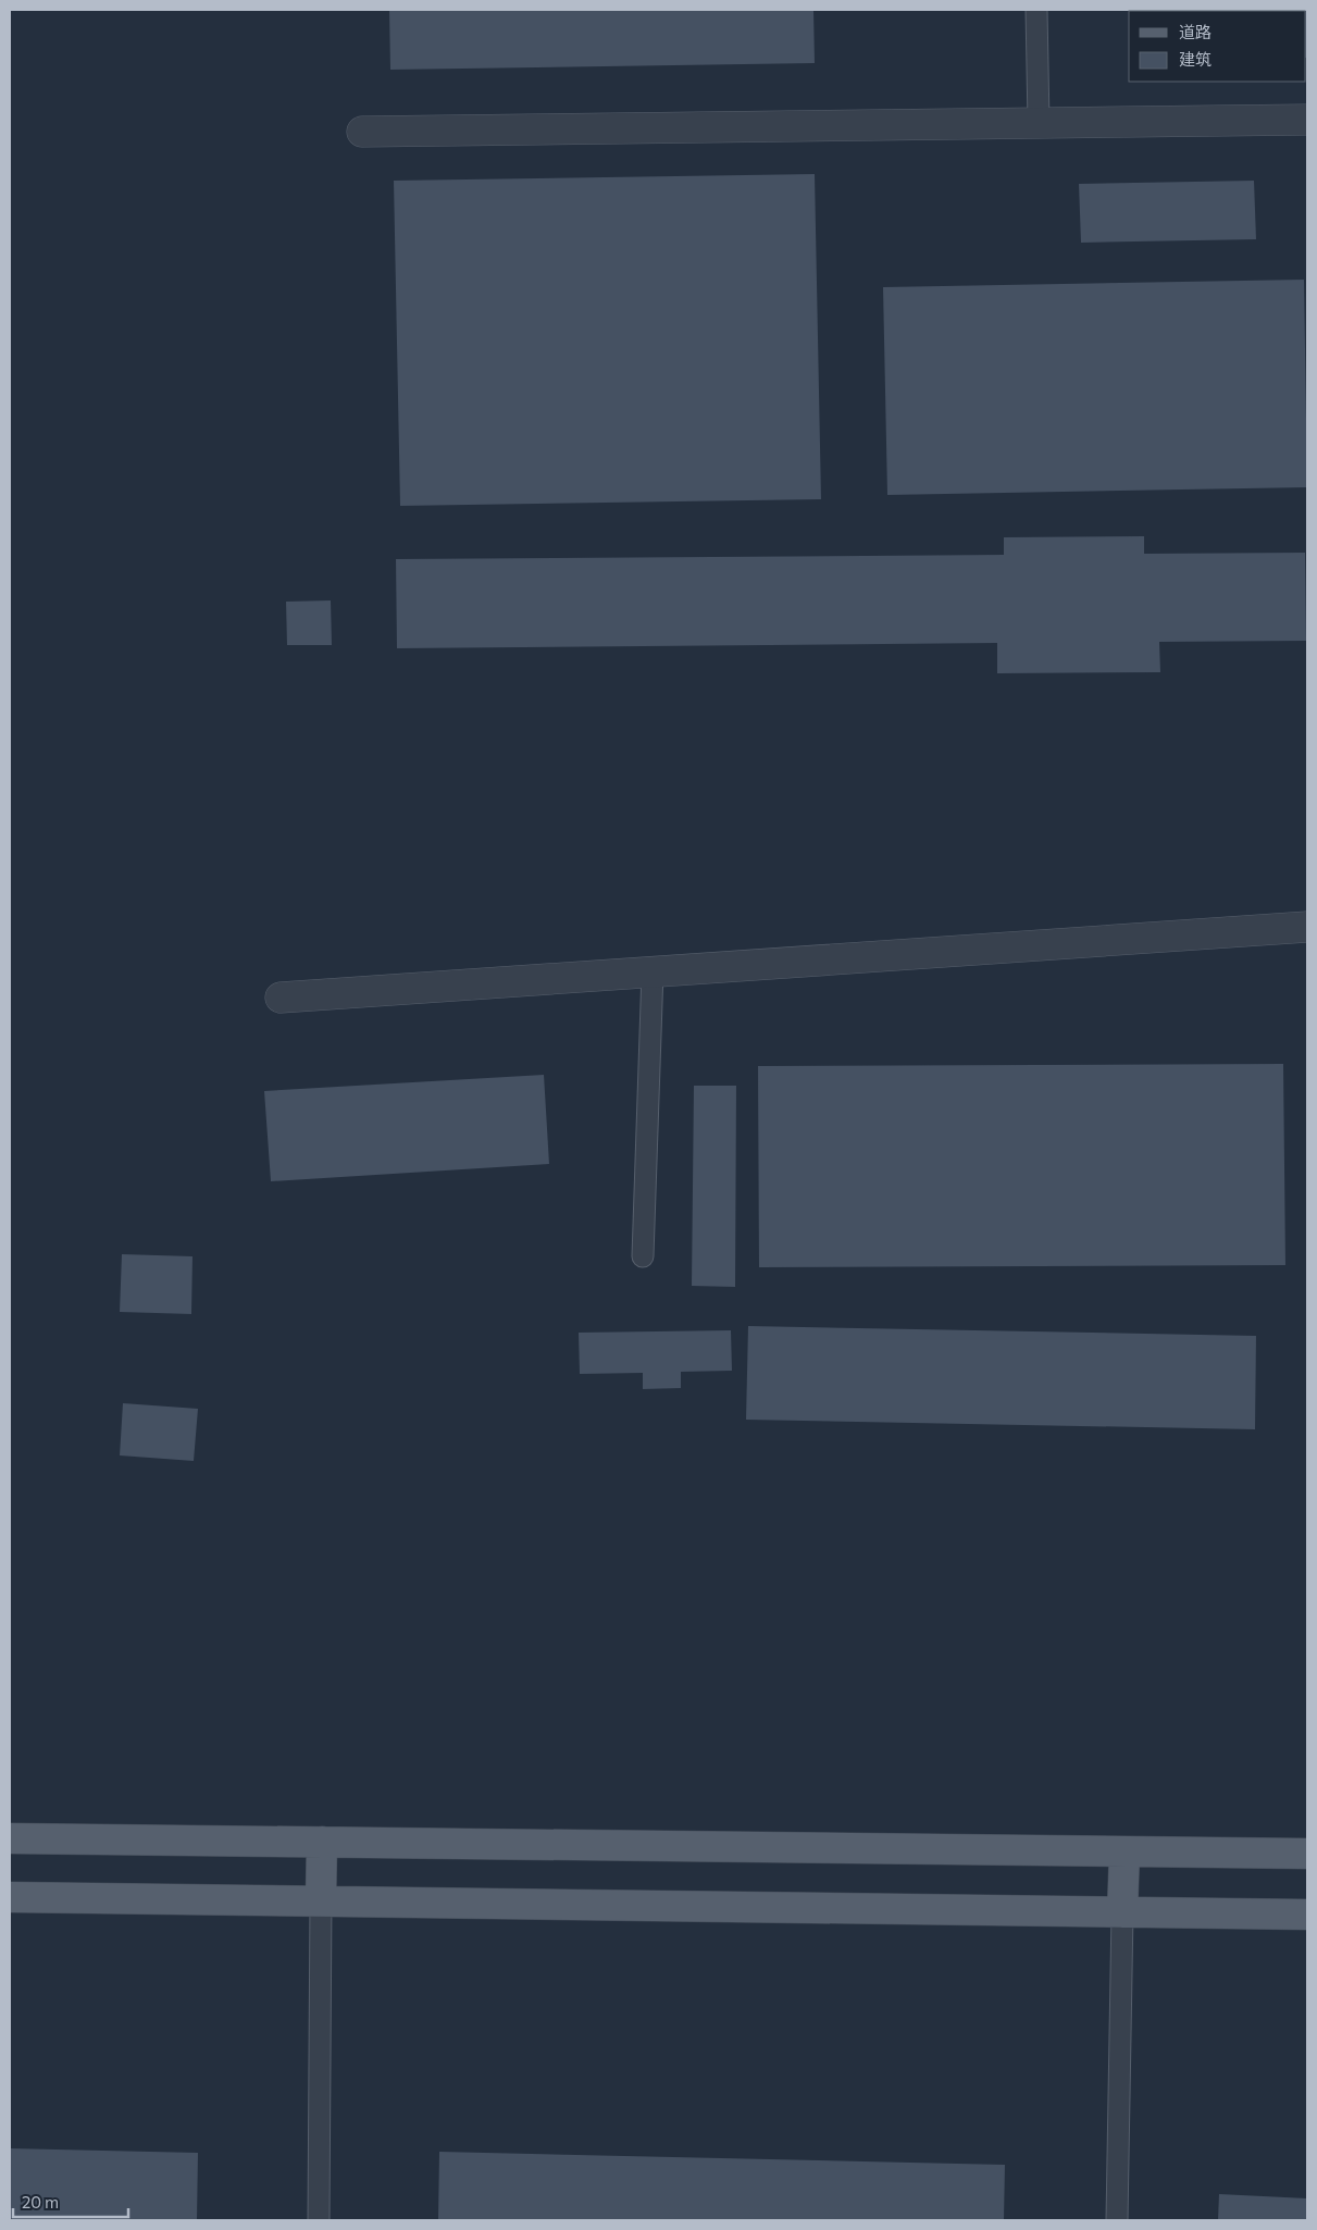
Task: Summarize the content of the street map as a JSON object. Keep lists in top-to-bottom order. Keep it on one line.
{"legend":["道路","建筑"],"scale_bar":"20 m"}
